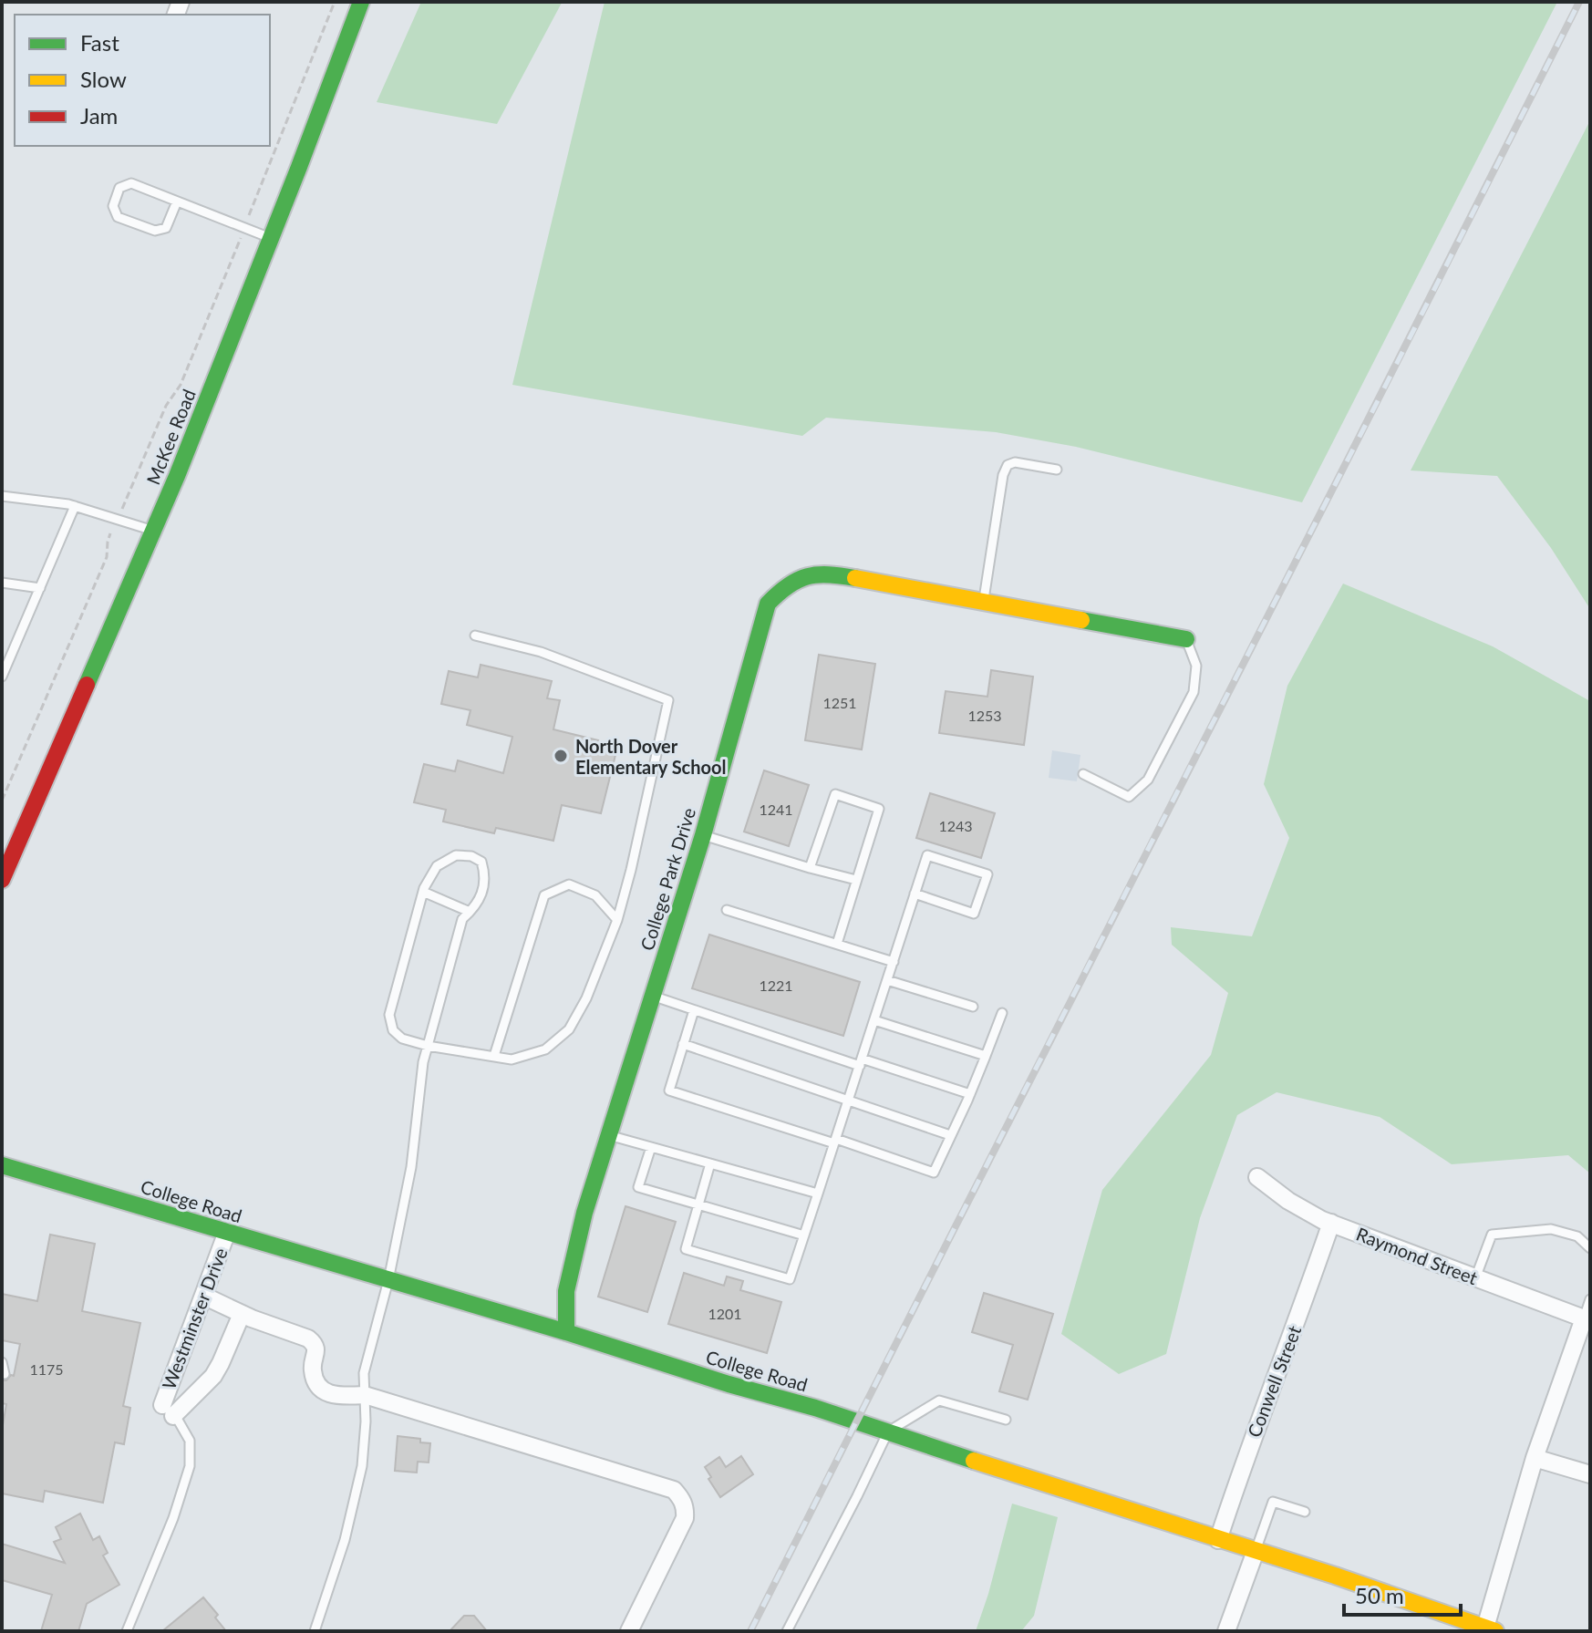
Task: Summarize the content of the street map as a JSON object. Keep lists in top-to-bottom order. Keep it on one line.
{"streets":{"street":["McKee Road","College Park Drive","College Road","Raymond Street","Westminster Drive","Conwell Street"]},"crossings":[["College Park Drive","College Road"],["College Road","Westminster Drive"],["College Road","Conwell Street"],["Raymond Street","Conwell Street"]],"places":["North Dover Elementary School"],"house_numbers":["1251","1253","1241","1243","1221","1201","1175"],"legend":["Fast","Slow","Jam"],"scale_bar":"50 m"}
